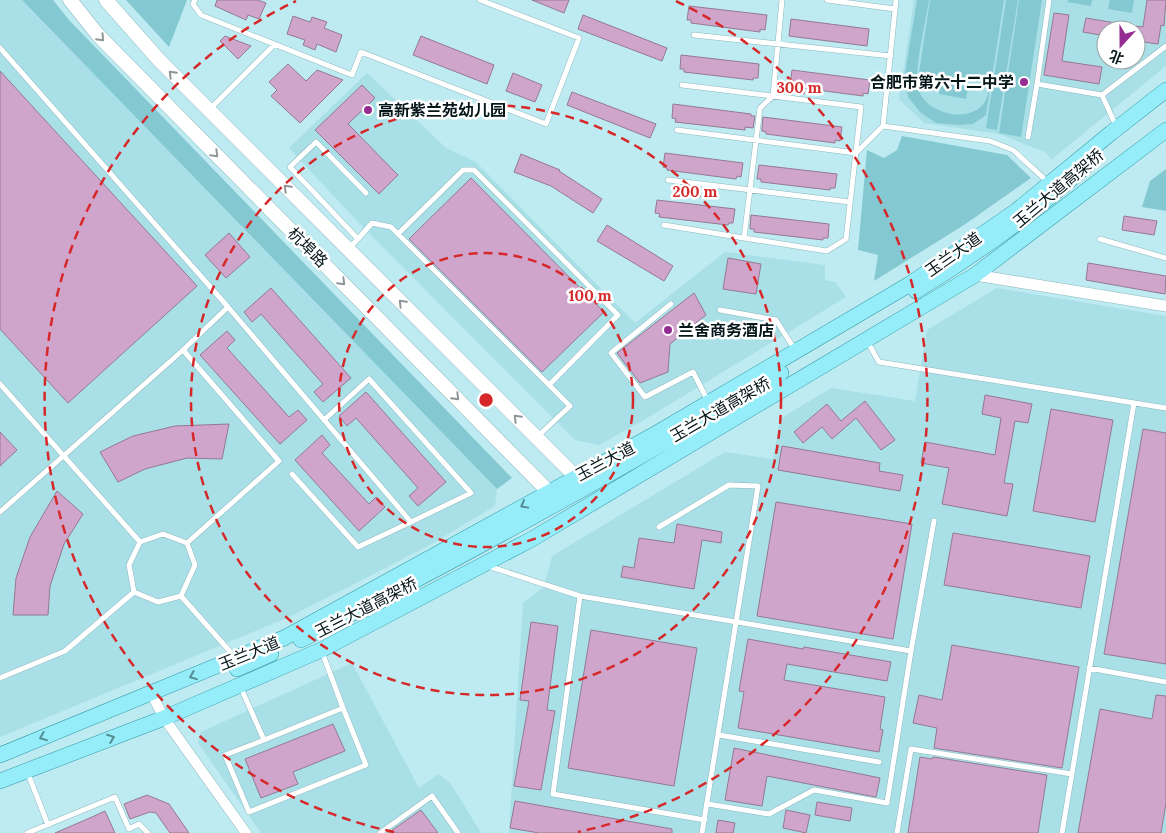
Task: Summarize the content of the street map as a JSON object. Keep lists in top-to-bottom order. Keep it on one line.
{"streets":{"main road":["玉兰大道高架桥","杭埠路","玉兰大道"]},"crossings":[["玉兰大道高架桥","玉兰大道"],["杭埠路","玉兰大道"]],"places":["合肥市第六十二中学","高新紫兰苑幼儿园","兰舍商务酒店"],"north":"bottom","rings":["300 m","200 m","100 m"]}
